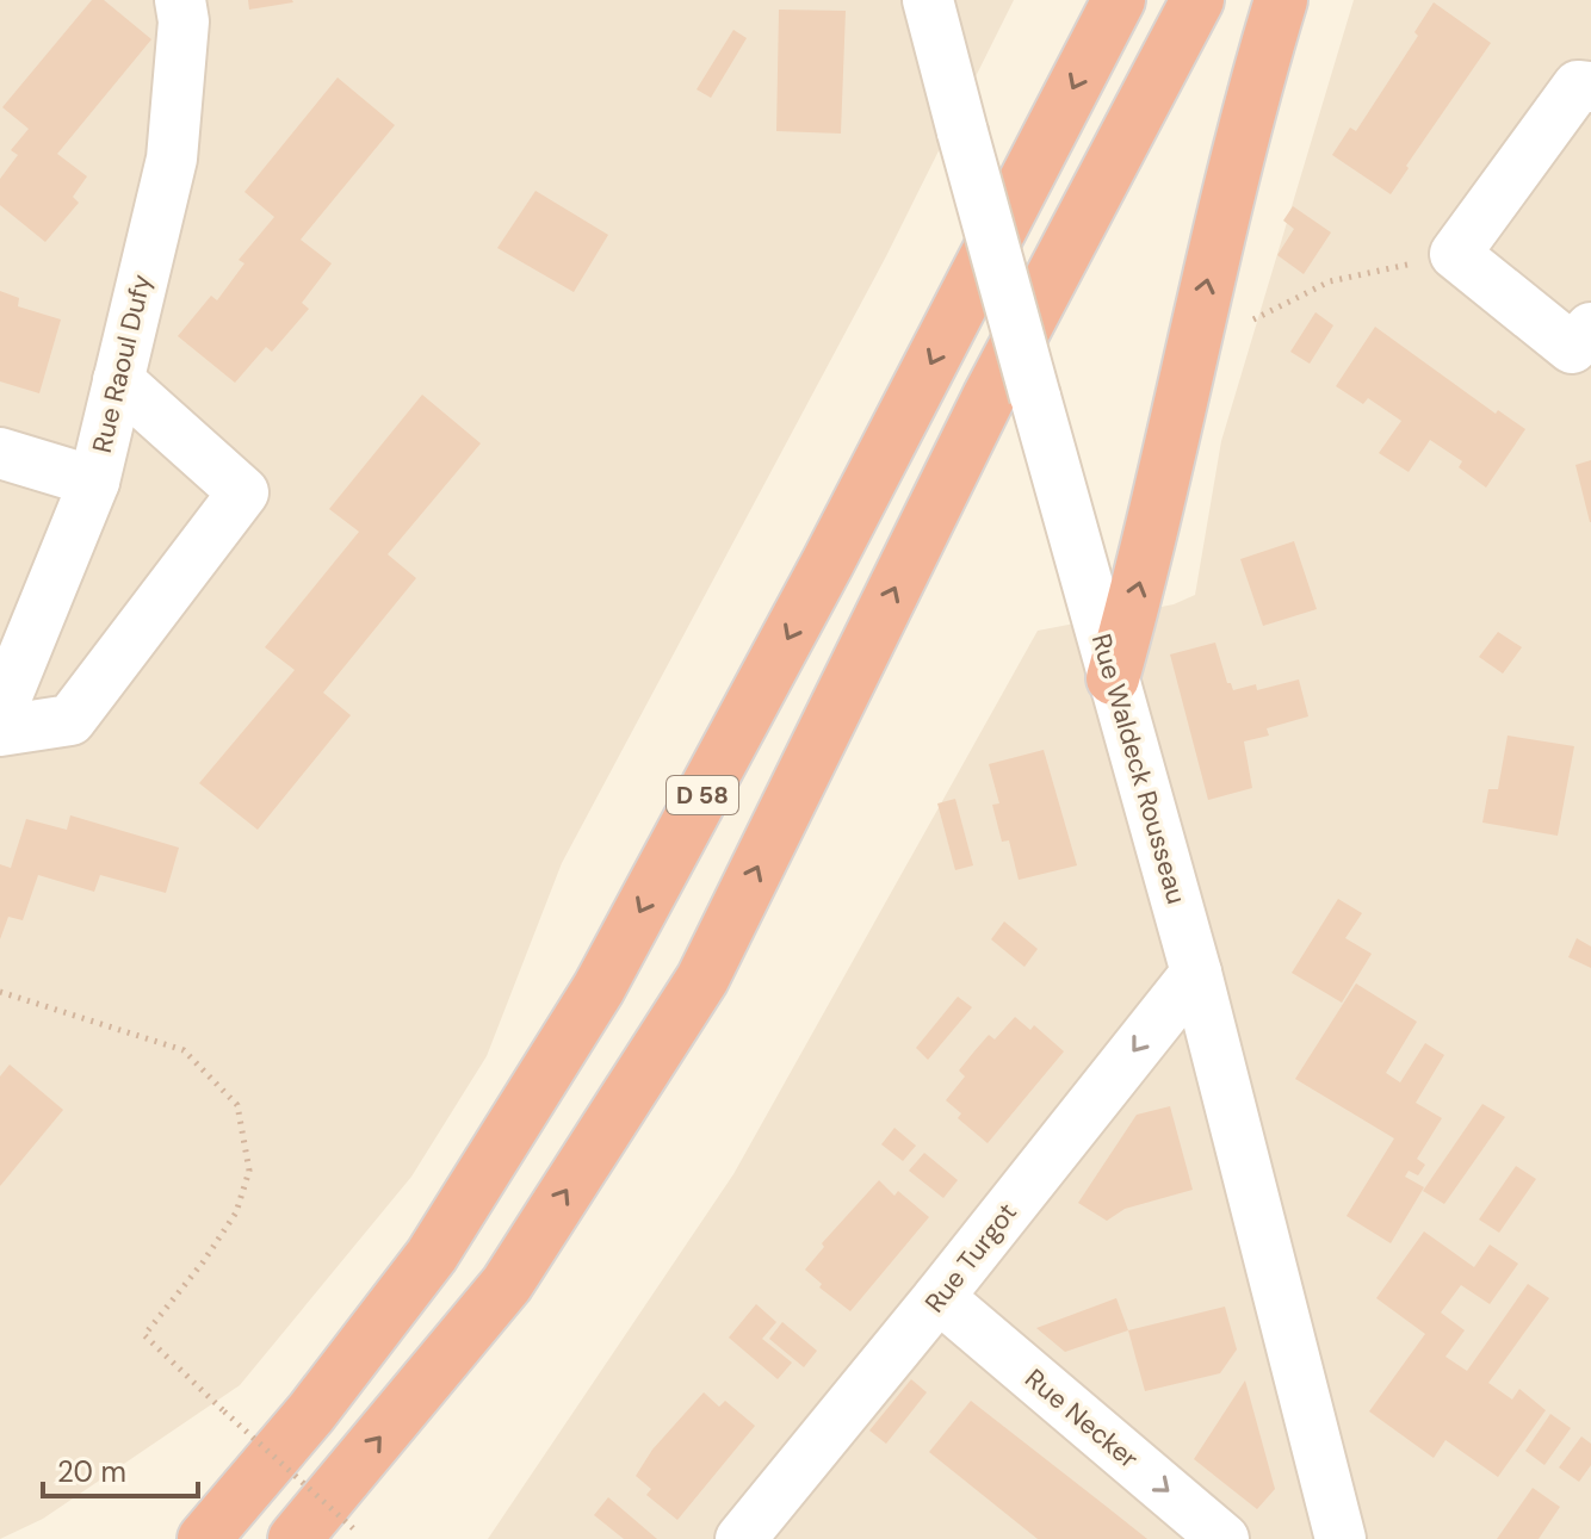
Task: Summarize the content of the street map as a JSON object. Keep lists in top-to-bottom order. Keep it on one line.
{"streets":{"highway":["D 58"],"street":["Rue Raoul Dufy","Rue Waldeck Rousseau","Rue Turgot","Rue Necker"]},"crossings":[["Rue Waldeck Rousseau","Rue Turgot"],["Rue Turgot","Rue Necker"]],"one_way":["Rue Turgot","Rue Necker"],"scale_bar":"20 m"}
